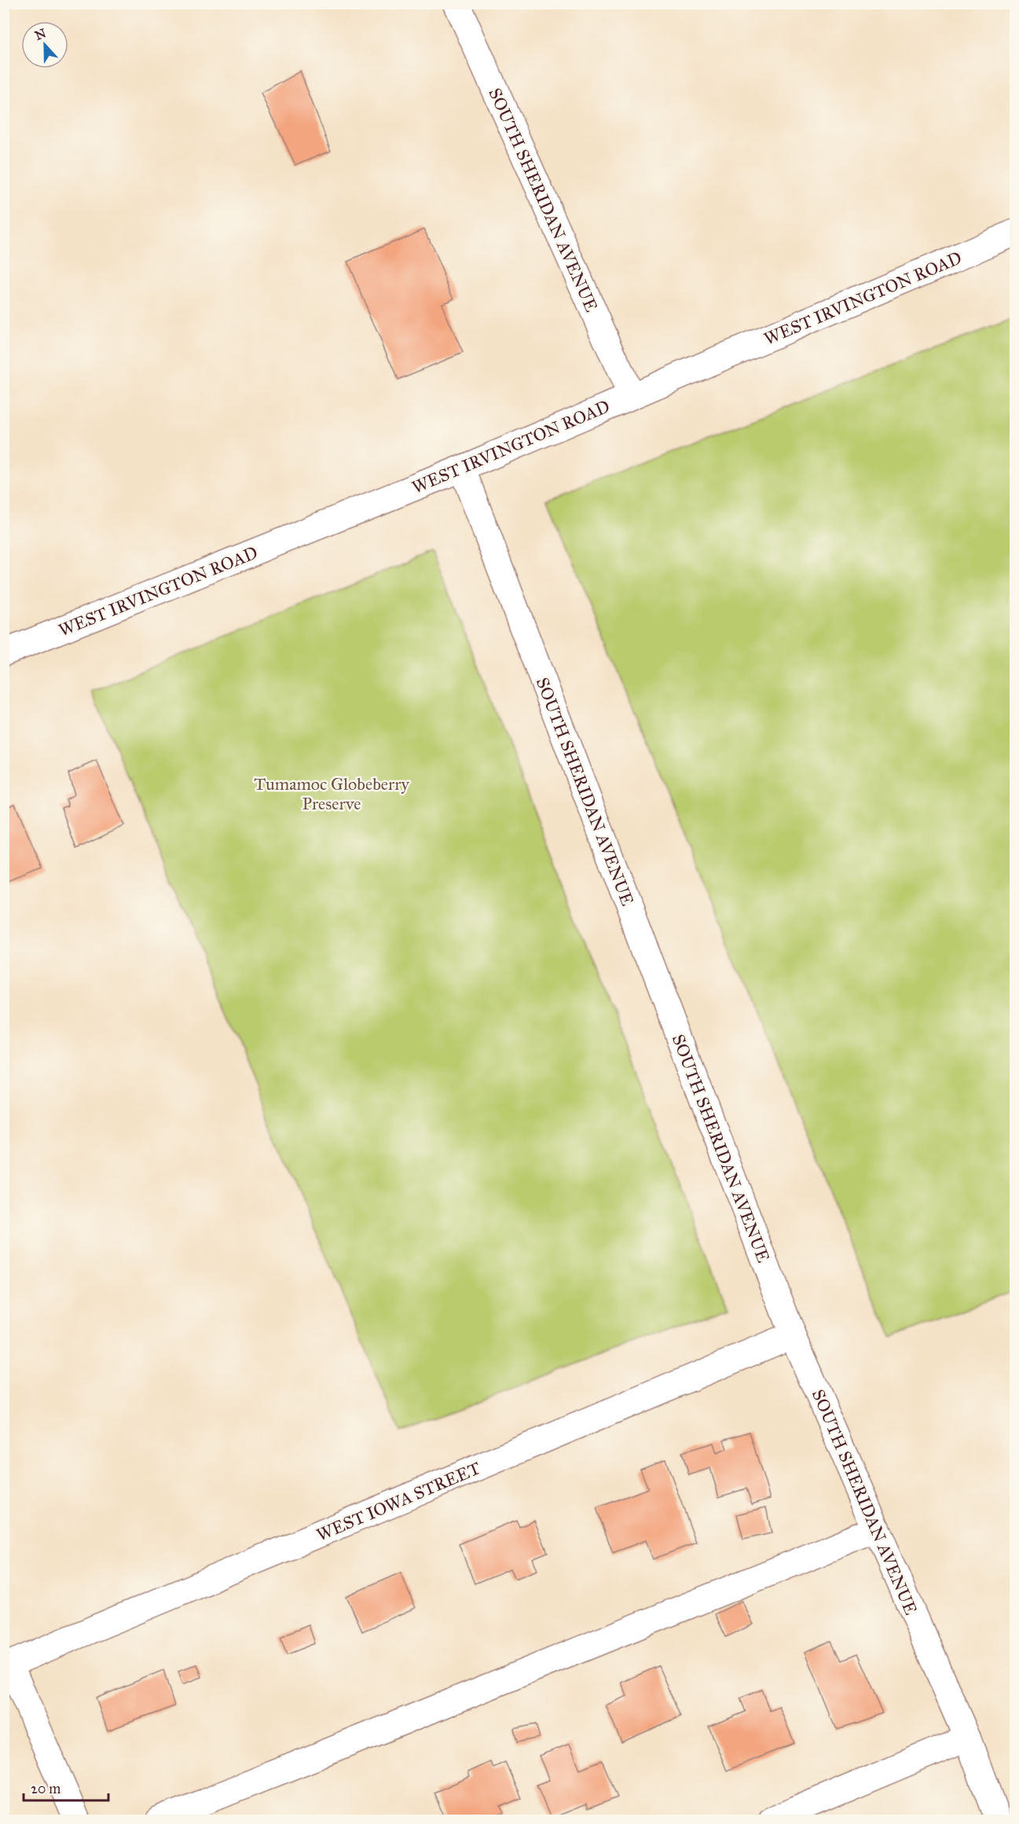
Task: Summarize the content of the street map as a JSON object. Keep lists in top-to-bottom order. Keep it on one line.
{"streets":{"street":["SOUTH SHERIDAN AVENUE","WEST IRVINGTON ROAD","WEST IOWA STREET"]},"crossings":[["SOUTH SHERIDAN AVENUE","WEST IRVINGTON ROAD"],["SOUTH SHERIDAN AVENUE","WEST IOWA STREET"]],"parks":["Tumamoc Globeberry Preserve"],"scale_bar":"20 m","north":"top"}
